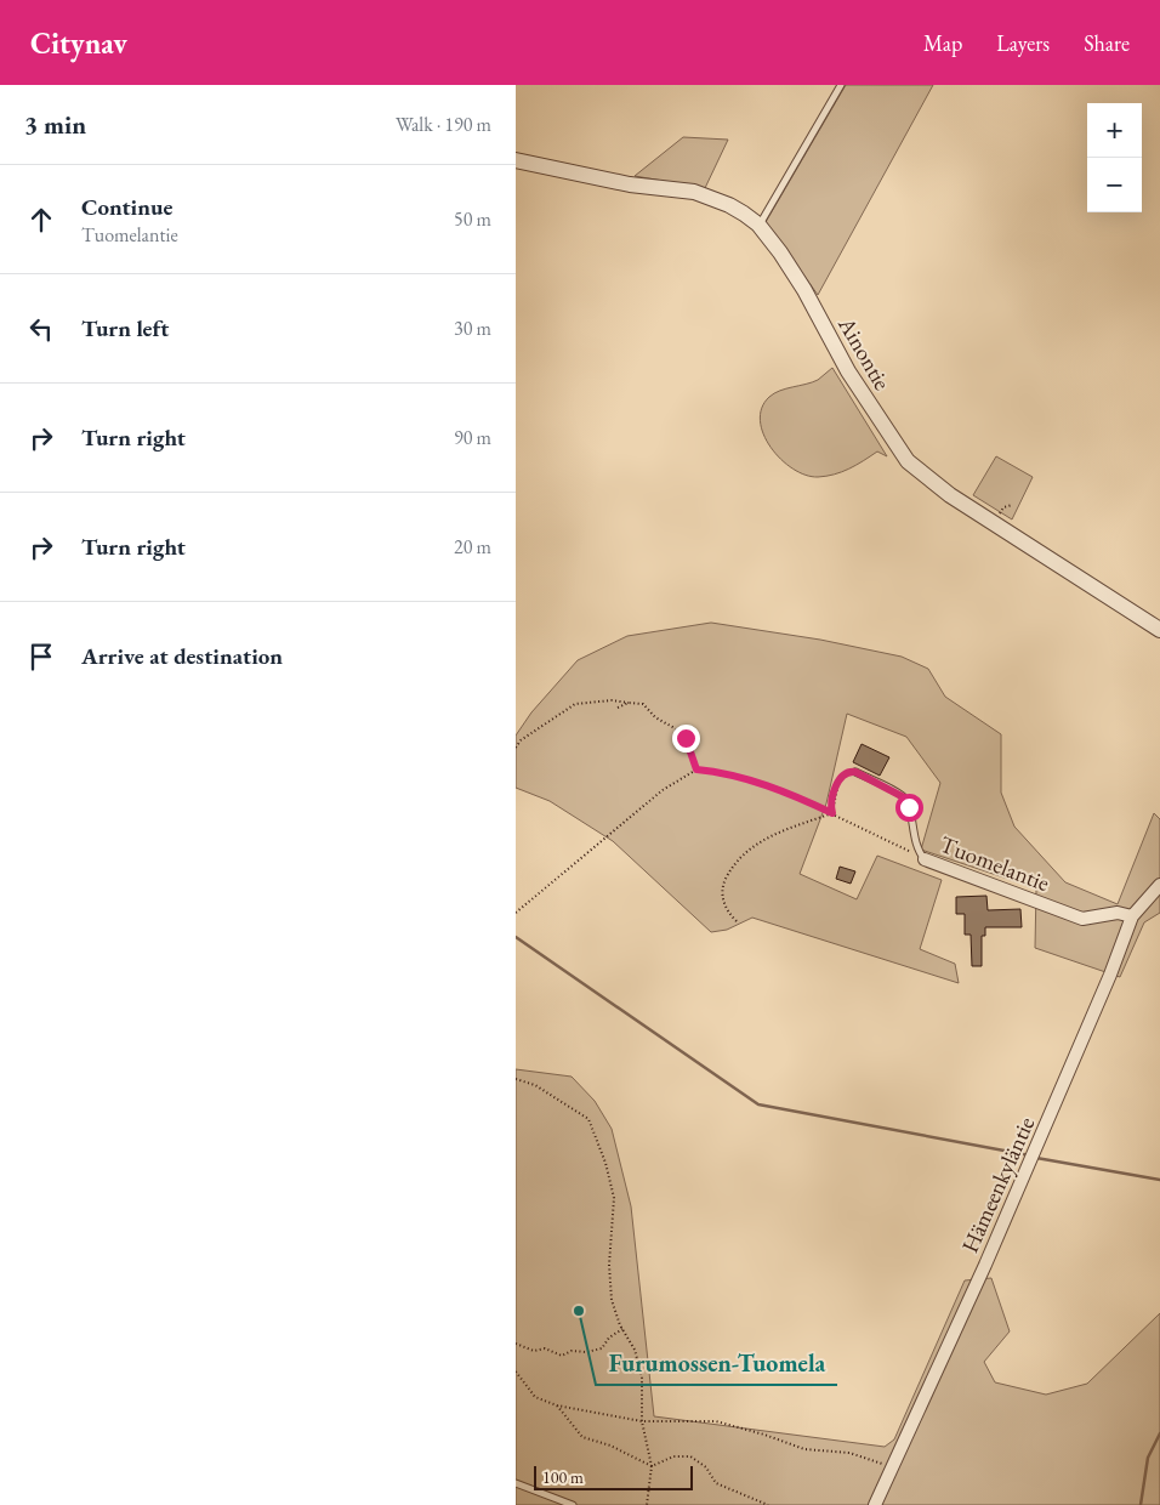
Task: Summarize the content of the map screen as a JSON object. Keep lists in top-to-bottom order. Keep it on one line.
{"streets":{"street":["Ainontie","Tuomelantie","Hämeenkyläntie"]},"crossings":[["Tuomelantie","Hämeenkyläntie"]],"places":["Furumossen-Tuomela"],"scale_bar":"100 m","page":{"header":"Citynav","nav":["Map","Layers","Share"],"heading":["3 min","Walk · 190 m"],"map_buttons":["+","−"],"list":[["Continue","Tuomelantie","50 m"],["Turn left","30 m"],["Turn right","90 m"],["Turn right","20 m"],"Arrive at destination"],"scale":"100 m"}}
